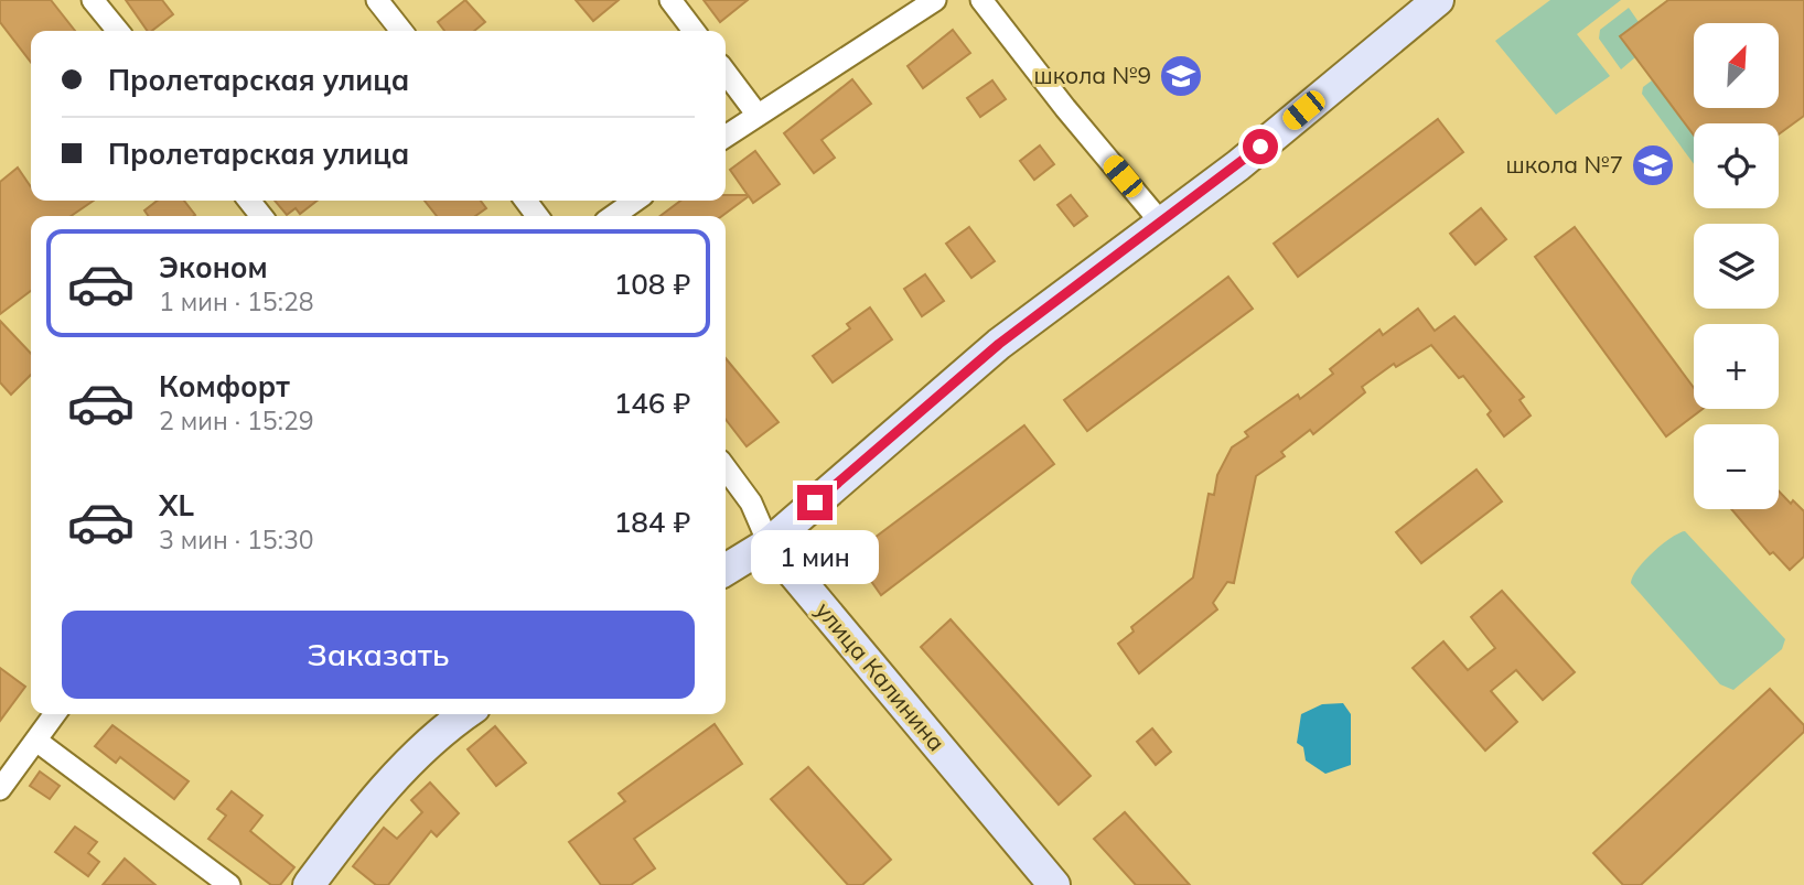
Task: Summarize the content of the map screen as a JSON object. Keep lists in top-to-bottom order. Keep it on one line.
{"streets":{"street":["улица Калинина"]},"places":{"school or university":["школа №9","школа №7"]},"north":"top right","page":{"map_buttons":["+","−"],"banner":["Пролетарская улица","Пролетарская улица"],"list":[{"name":"Эконом","note":"1 мин · 15:28","value":"108 ₽"},{"name":"Комфорт","note":"2 мин · 15:29","value":"146 ₽"},{"name":"XL","note":"3 мин · 15:30","value":"184 ₽"}],"bubble":"1 мин","buttons":"Заказать"}}
